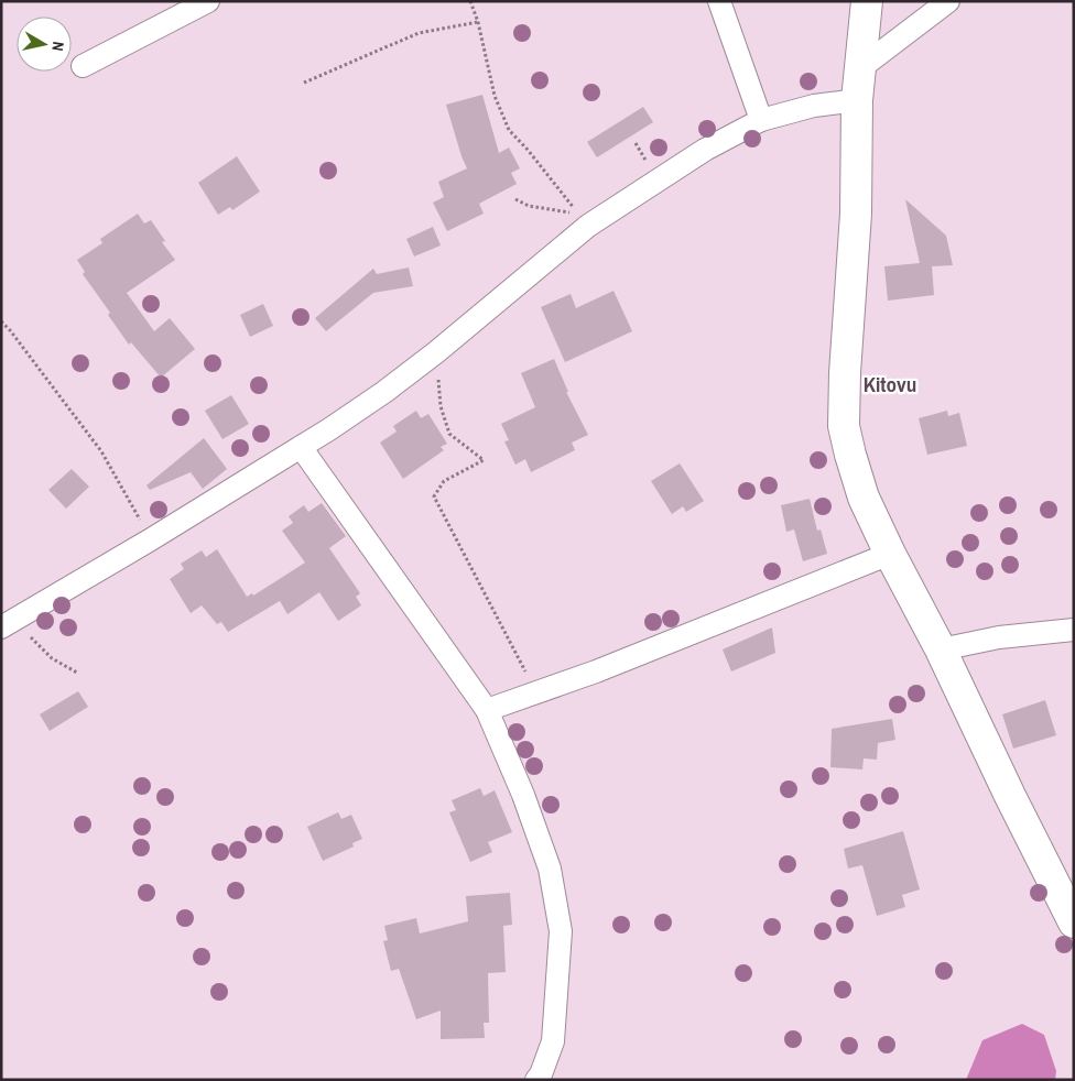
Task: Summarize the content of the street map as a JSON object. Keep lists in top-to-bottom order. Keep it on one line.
{"districts":["Kitovu"],"north":"right"}
